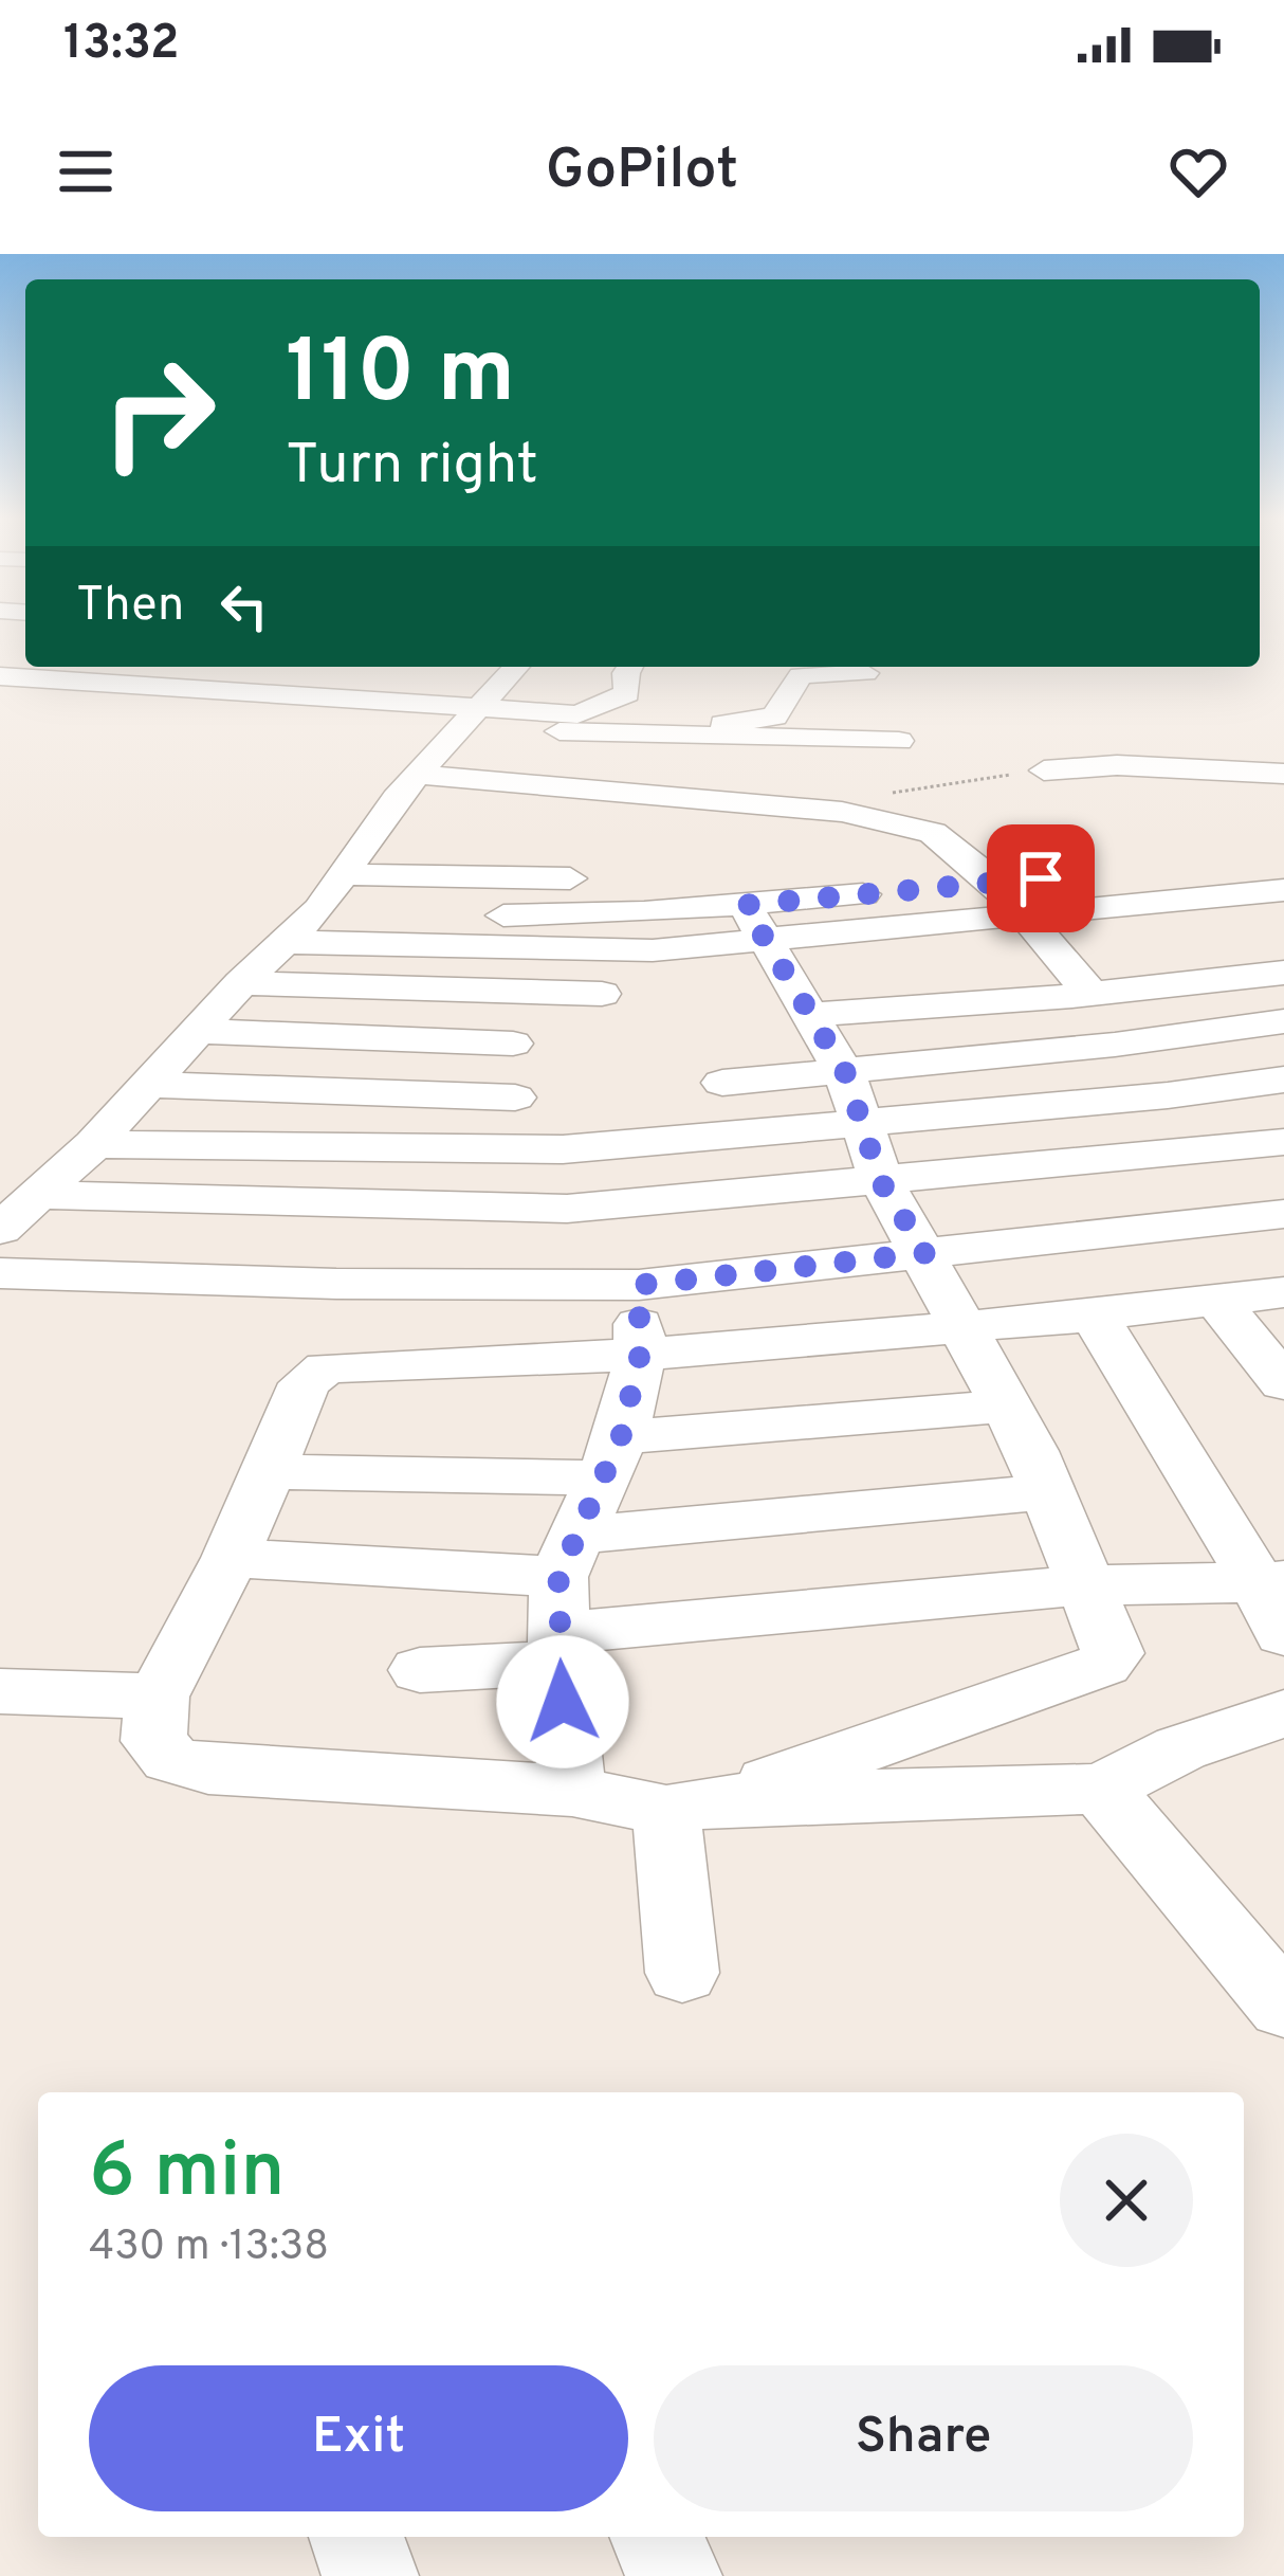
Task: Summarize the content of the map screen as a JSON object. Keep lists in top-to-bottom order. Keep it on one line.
{"page":{"status":"13:32","header":"GoPilot","turn":["110 m","Turn right"],"then":"Then","heading":["6 min","430 m · 13:38"],"buttons":["Exit","Share"]}}
